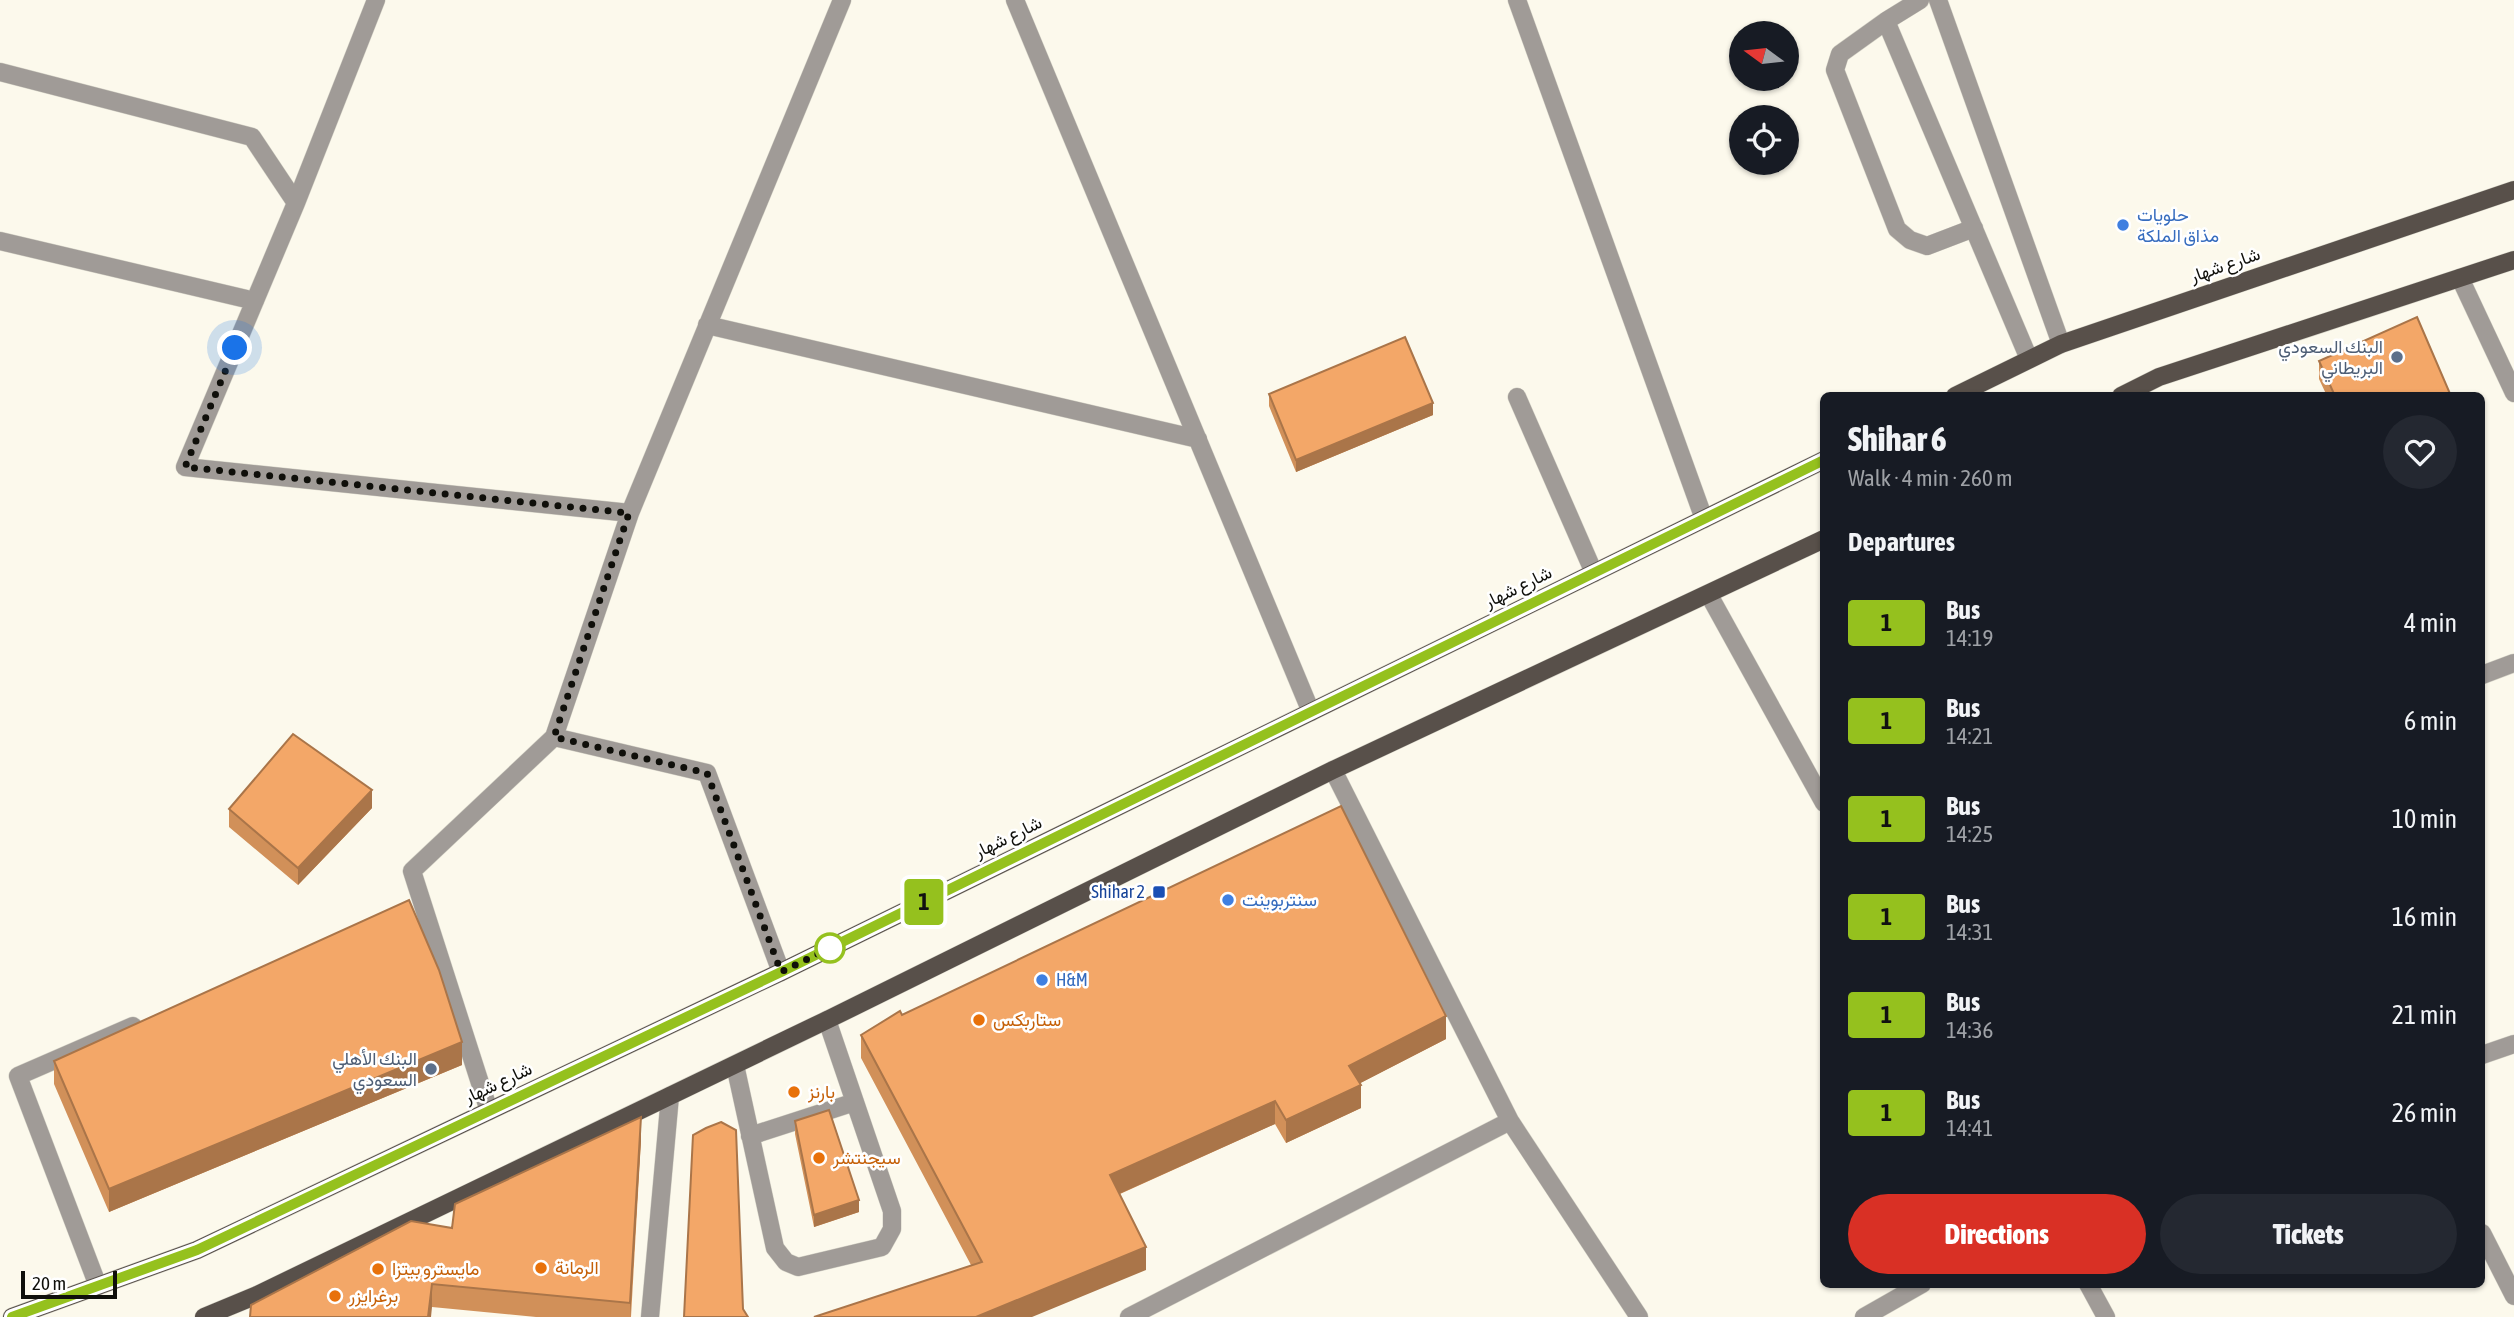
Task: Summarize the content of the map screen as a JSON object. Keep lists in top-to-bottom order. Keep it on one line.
{"streets":{"main road":["شارع شهار"]},"places":{"other":["حلويات مذاق الملكة","البنك السعودي البريطاني","سنتربوينت","H&M","ستاربكس","البنك الأهلي السعودي","بارنز","سيجنتشر","الرمانة","مايسترو بيتزا","برغرايزر"],"transit":["Shihar 2"]},"lines":["bus line 1"],"scale_bar":"20 m","north":"left","page":{"on_map":"1","heading":[["Shihar 6","Walk · 4 min · 260 m"],"Departures"],"list":[{"mark":"1","name":"Bus","note":"14:19","value":"4 min"},{"mark":"1","name":"Bus","note":"14:21","value":"6 min"},{"mark":"1","name":"Bus","note":"14:25","value":"10 min"},{"mark":"1","name":"Bus","note":"14:31","value":"16 min"},{"mark":"1","name":"Bus","note":"14:36","value":"21 min"},{"mark":"1","name":"Bus","note":"14:41","value":"26 min"}],"buttons":["Directions","Tickets"],"scale":"20 m"}}
